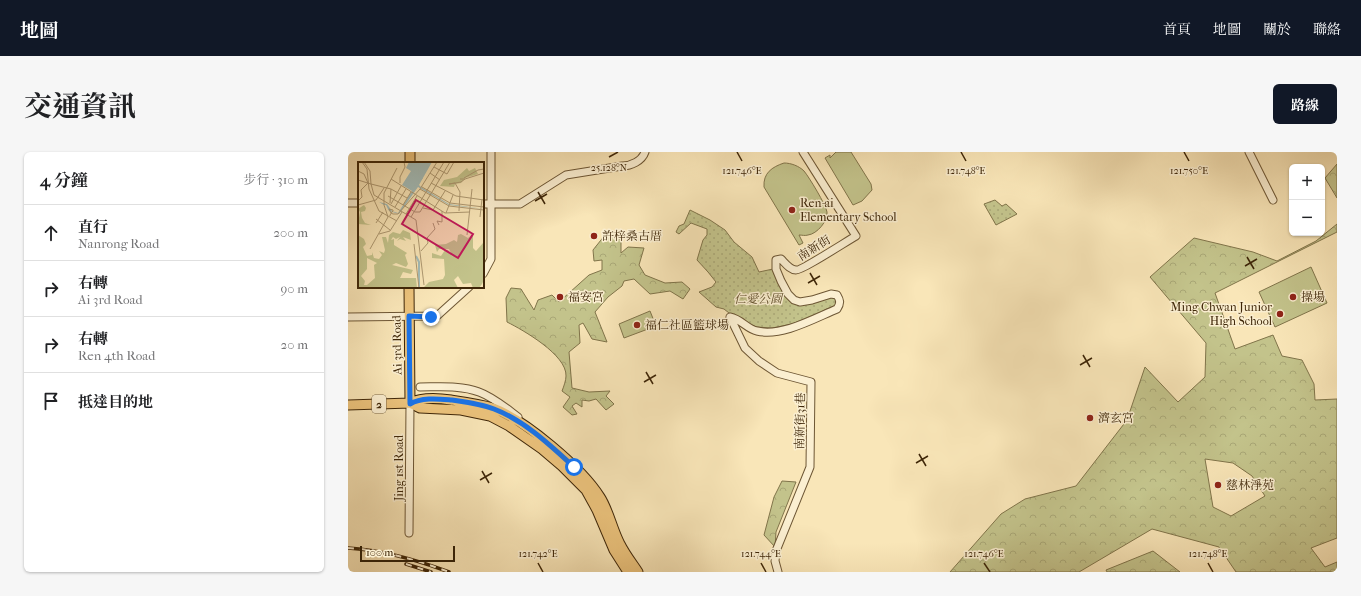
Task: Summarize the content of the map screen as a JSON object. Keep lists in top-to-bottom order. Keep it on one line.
{"streets":{"main road":["Ai 3rd Road","2"],"street":["南新街","南新街31巷","Jing 1st Road"]},"crossings":[["南新街","南新街31巷"],["Ai 3rd Road","2"],["Ai 3rd Road","Jing 1st Road"],["2","Jing 1st Road"]],"parks":["仁愛公園"],"places":["Ren-ai Elementary School","許梓桑古厝","福安宮","操場","Ming Chwan Junior High School","福仁社區籃球場","濟玄宮","慈林淨苑"],"scale_bar":"100 m","page":{"header":"地圖","nav":["首頁","地圖","關於","聯絡"],"title":"交通資訊","buttons":"路線","heading":["4 分鐘","步行 · 310 m"],"map_buttons":["+","−"],"list":[["直行","Nanrong Road","200 m"],["右轉","Ai 3rd Road","90 m"],["右轉","Ren 4th Road","20 m"],"抵達目的地"],"scale":"100 m"},"coordinates":["25.128°N","121.746°E","121.748°E","121.750°E","121.742°E","121.744°E"]}
